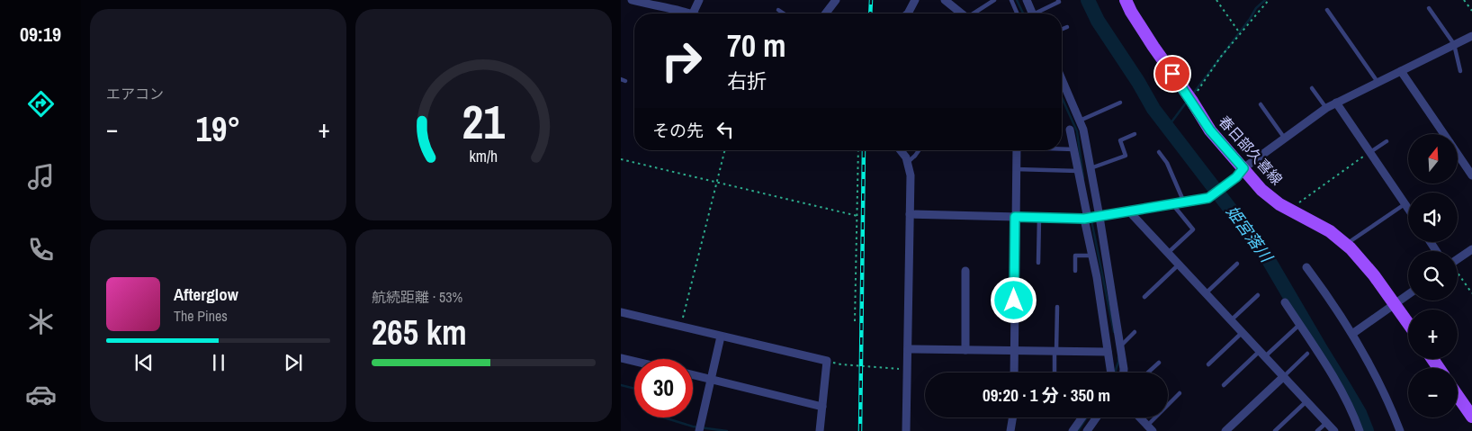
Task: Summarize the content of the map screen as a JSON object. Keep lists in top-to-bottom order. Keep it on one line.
{"streets":{"main road":["春日部久喜線"]},"water":["姫宮落川"],"north":"top","page":{"tabs":"09:19","tile":["エアコン",["航続距離 · 53%","265 km"]],"turn":["70 m","右折"],"then":"その先","heat":["−","19°","+"],"map_buttons":["+","−"],"song":["Afterglow","The Pines"],"limit":"30","trip":"09:20 · 1 分 · 350 m","gauge":["21","km/h"]}}
